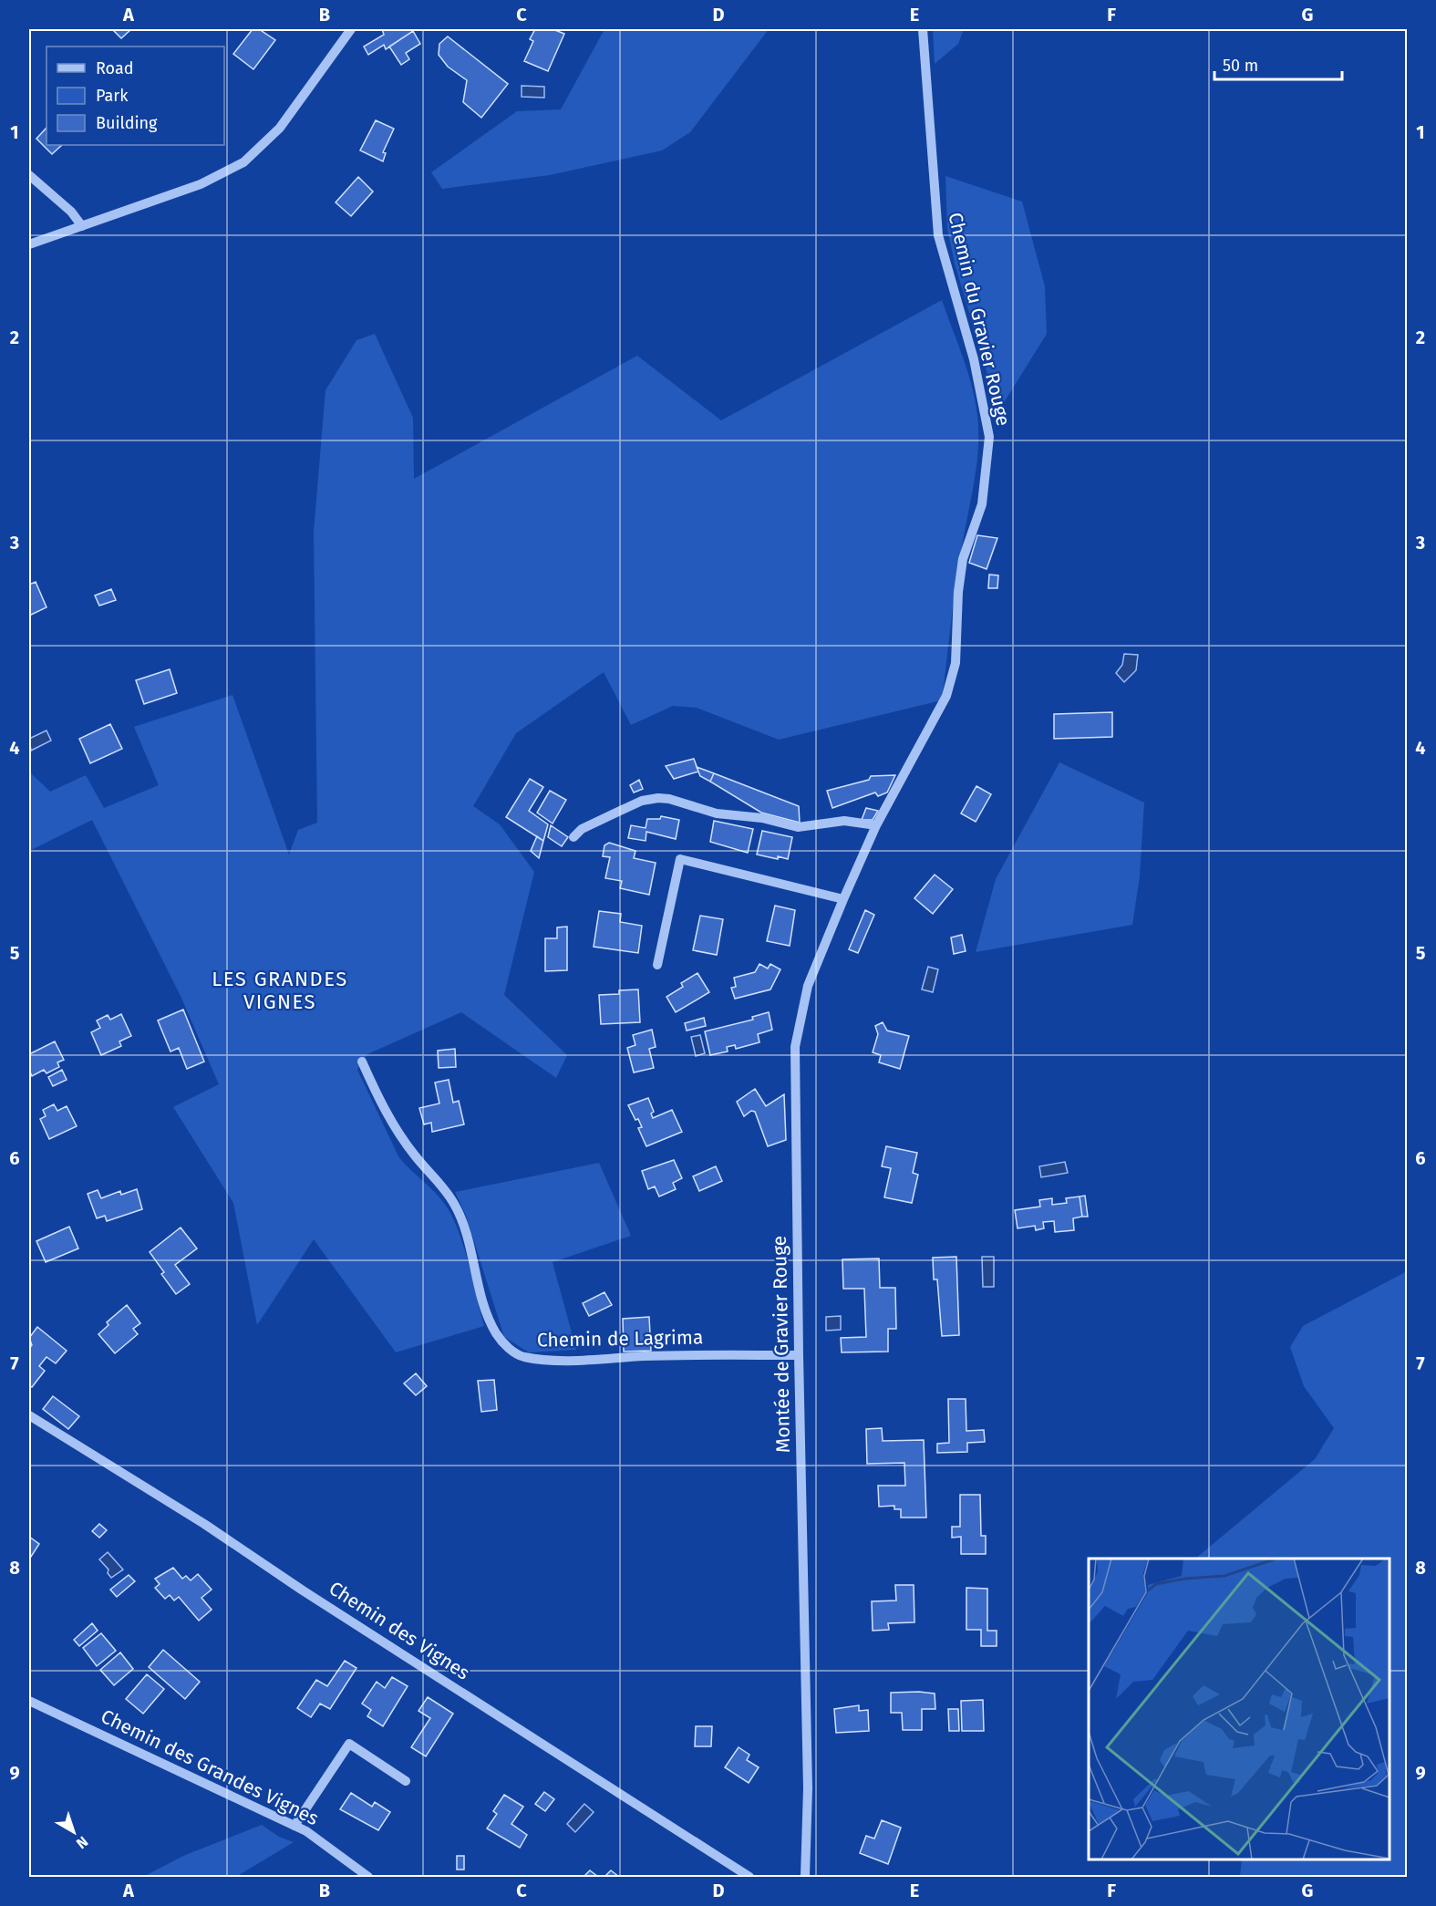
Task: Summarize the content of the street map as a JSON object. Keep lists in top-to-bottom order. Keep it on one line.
{"streets":{"street":["Chemin du Gravier Rouge","Chemin de Lagrima","Montée de Gravier Rouge","Chemin des Vignes","Chemin des Grandes Vignes"]},"crossings":[["Chemin du Gravier Rouge","Montée de Gravier Rouge"],["Chemin de Lagrima","Montée de Gravier Rouge"]],"districts":["LES GRANDES VIGNES"],"legend":["Road","Park","Building"],"scale_bar":"50 m","north":"bottom right","grid":{"columns":["A","B","C","D","E","F","G"],"rows":["1","2","3","4","5","6","7","8","9"]}}
